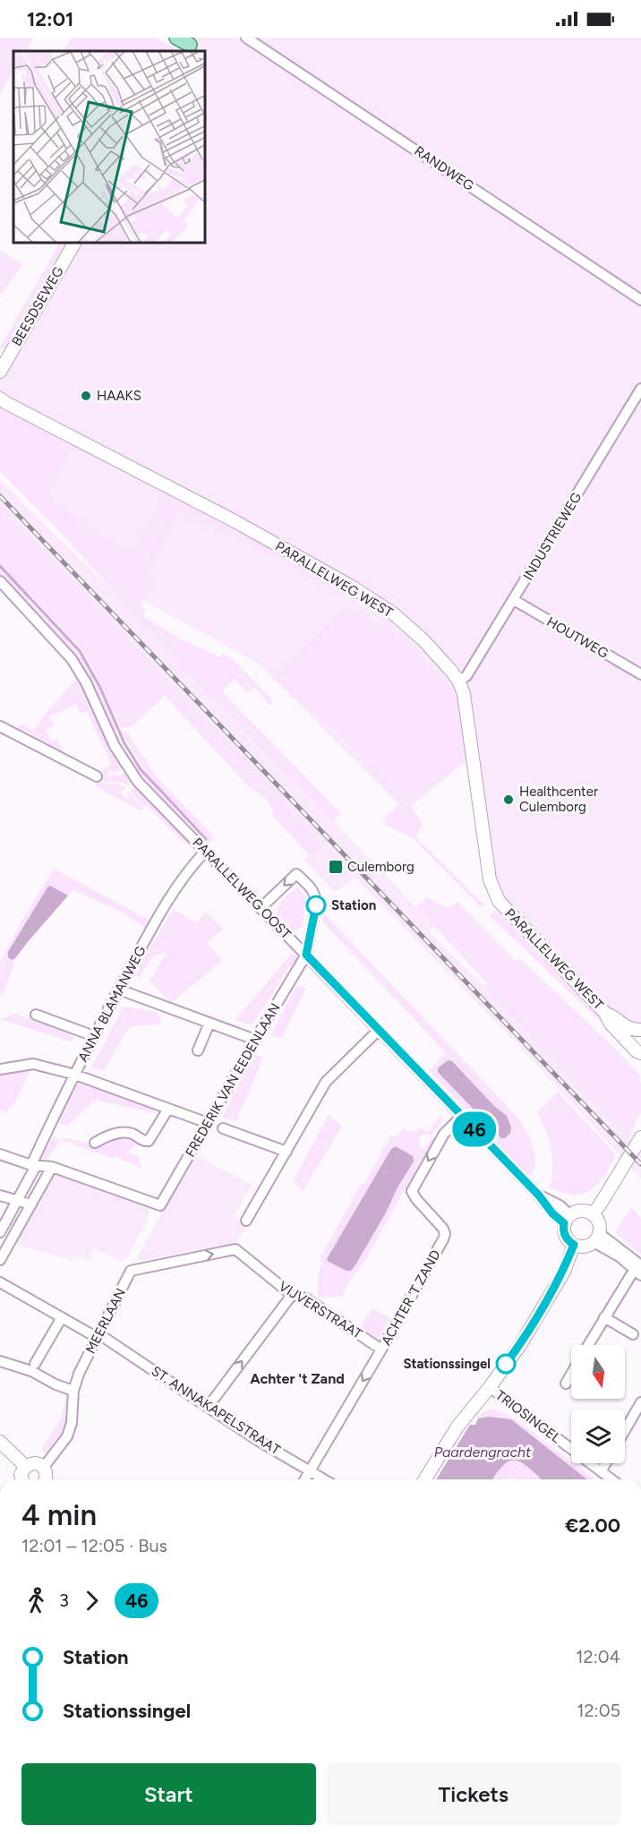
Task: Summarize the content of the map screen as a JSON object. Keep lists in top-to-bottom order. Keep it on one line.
{"streets":{"street":["RANDWEG","BEESDSEWEG","INDUSTRIEWEG","PARALLELWEG WEST","HOUTWEG","PARALLELWEG OOST","ANNA BLAMANWEG","FREDERIK VAN EEDENLAAN","ACHTER 'T ZAND","VIJVERSTRAAT","MEERLAAN","ST. ANNAKAPELSTRAAT","TRIOSINGEL"]},"crossings":[["INDUSTRIEWEG","PARALLELWEG WEST"],["INDUSTRIEWEG","HOUTWEG"],["PARALLELWEG OOST","ANNA BLAMANWEG"],["PARALLELWEG OOST","FREDERIK VAN EEDENLAAN"],["PARALLELWEG OOST","ACHTER 'T ZAND"],["ACHTER 'T ZAND","VIJVERSTRAAT"],["ACHTER 'T ZAND","ST. ANNAKAPELSTRAAT"],["VIJVERSTRAAT","MEERLAAN"],["MEERLAAN","ST. ANNAKAPELSTRAAT"]],"one_way":["ACHTER 'T ZAND","MEERLAAN"],"districts":["Achter 't Zand"],"water":["Paardengracht"],"places":{"other":["HAAKS","Healthcenter Culemborg","Station","Stationssingel"],"transit":["Culemborg"]},"lines":["bus line 46"],"north":"bottom","page":{"status":"12:01","on_map":"46","heading":["4 min","12:01 – 12:05 · Bus","€2.00"],"legs":["3","46"],"list":[{"name":"Station","value":"12:04"},{"name":"Stationssingel","value":"12:05"}],"buttons":["Start","Tickets"]}}
